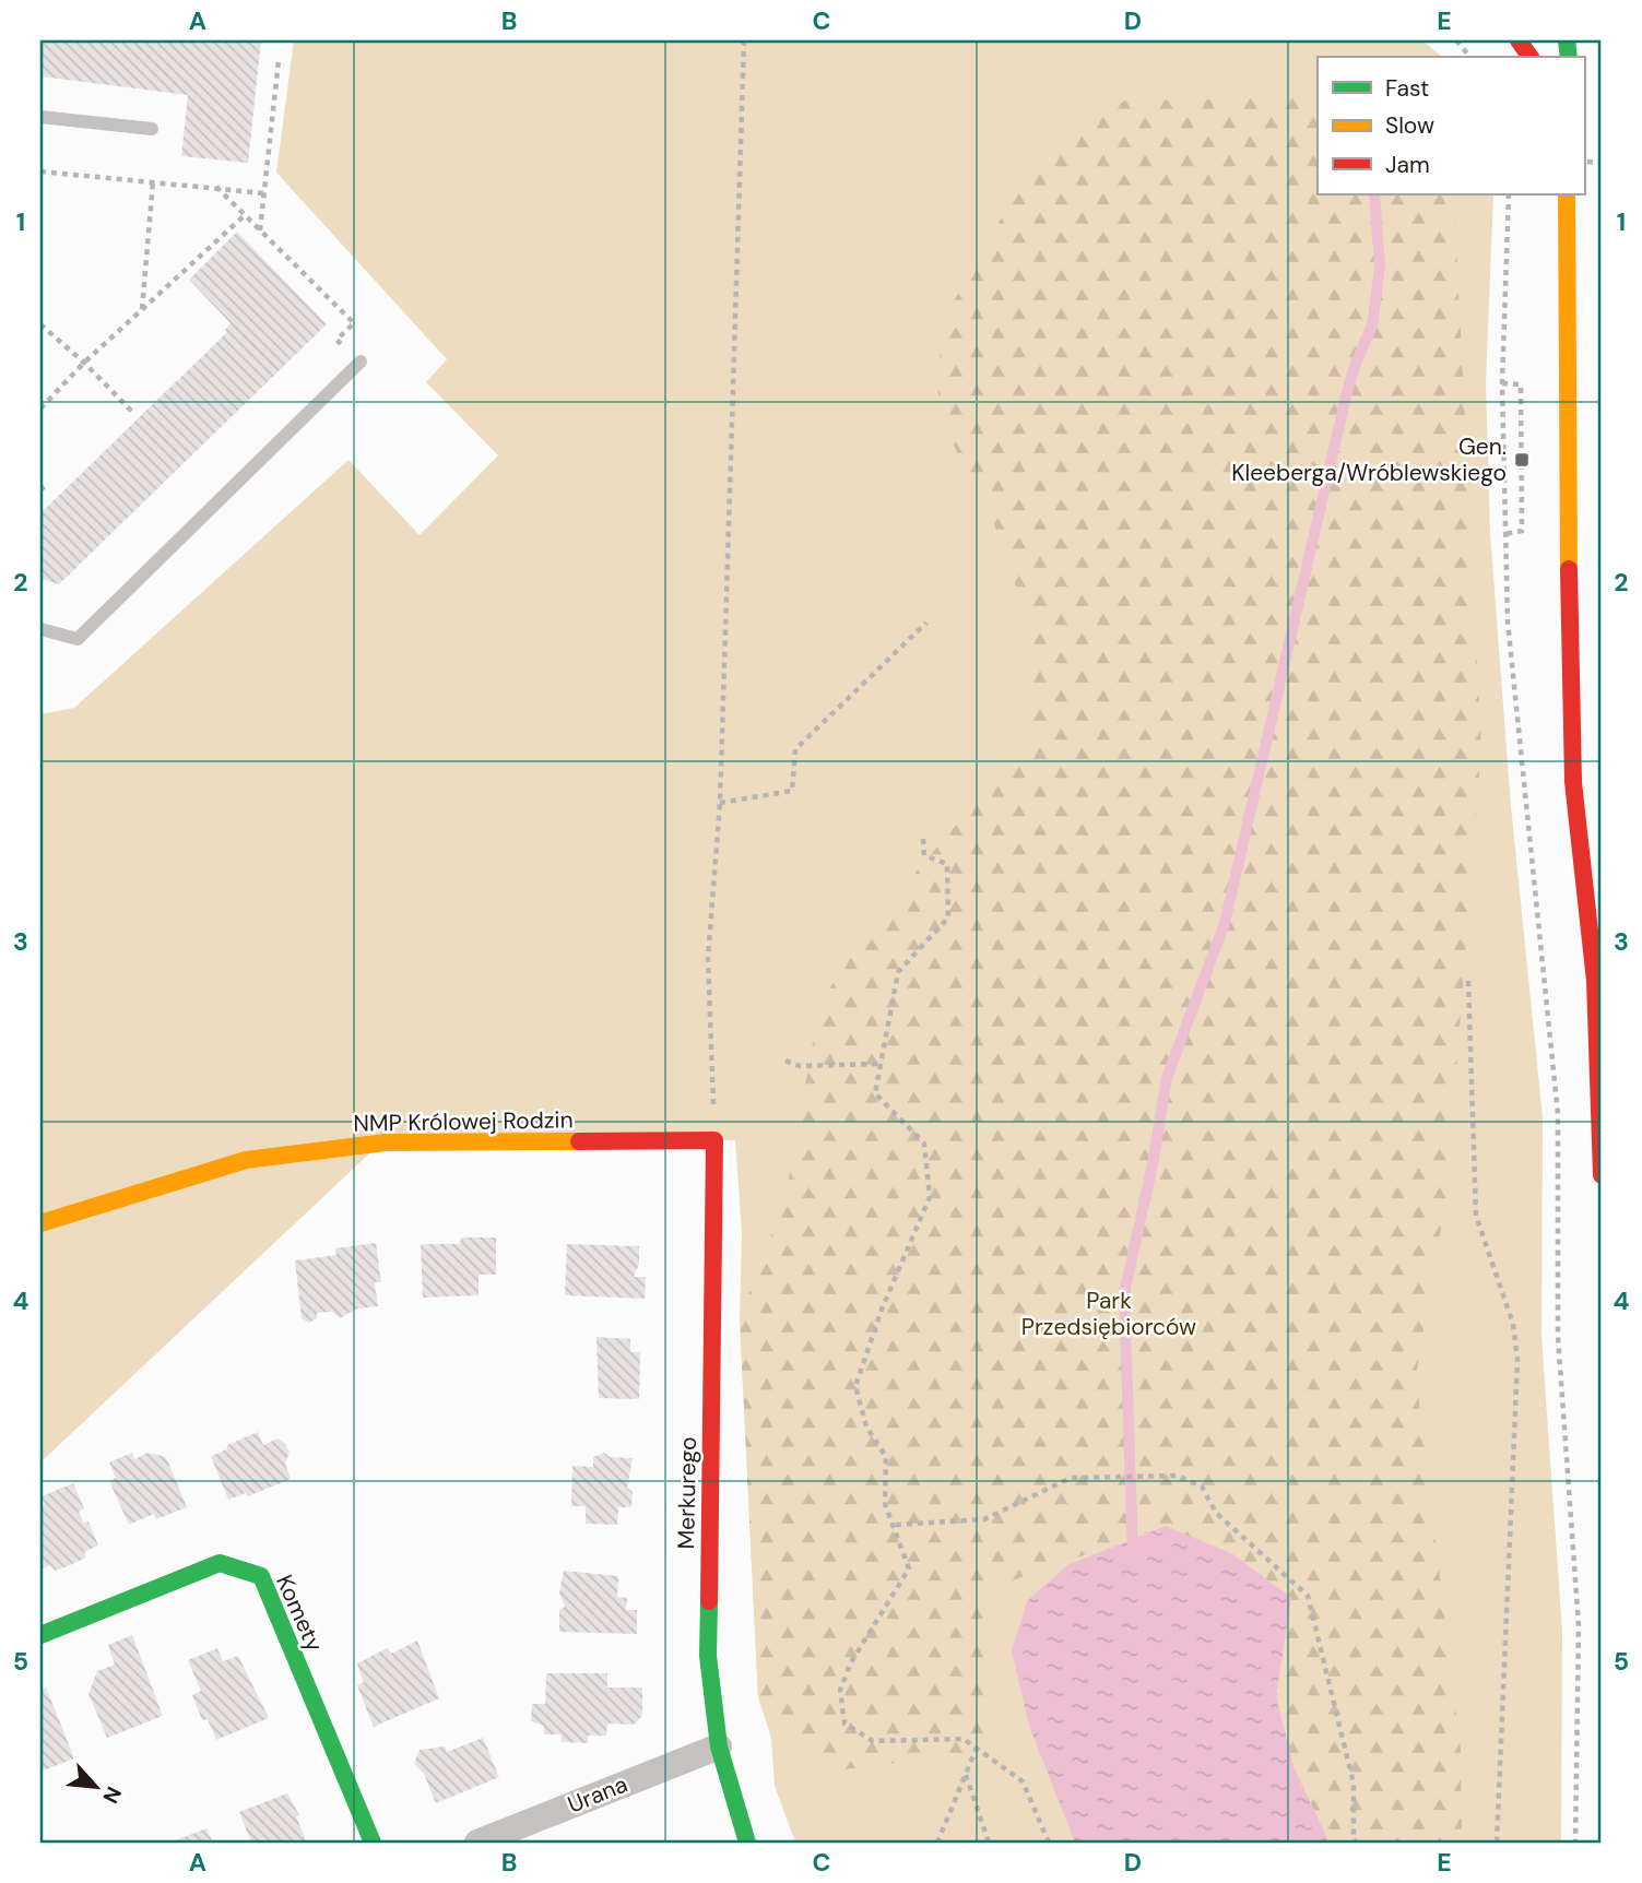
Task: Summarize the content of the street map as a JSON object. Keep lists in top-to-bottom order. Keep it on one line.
{"streets":{"main road":["NMP Królowej Rodzin","Merkurego","Komety"],"street":["Urana"]},"crossings":[["NMP Królowej Rodzin","Merkurego"],["Merkurego","Urana"]],"parks":["Park Przedsiębiorców"],"places":{"transit":["Gen. Kleeberga/Wróblewskiego"]},"legend":["Fast","Slow","Jam"],"north":"bottom right","grid":{"columns":["A","B","C","D","E"],"rows":["1","2","3","4","5"]}}
